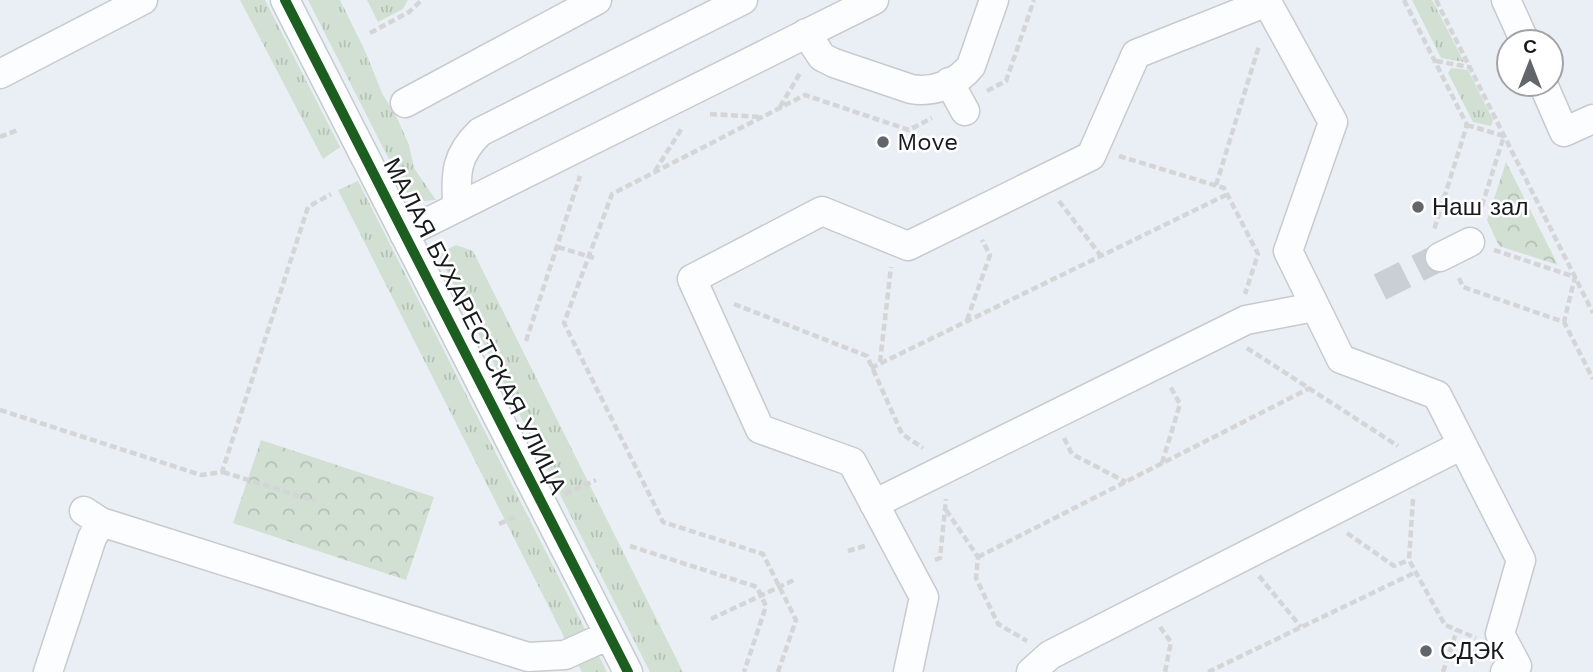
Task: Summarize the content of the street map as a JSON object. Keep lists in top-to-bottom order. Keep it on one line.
{"streets":{"street":["МАЛАЯ БУХАРЕСТСКАЯ УЛИЦА"]},"places":["Move","Наш зал","СДЭК"],"north":"top"}
